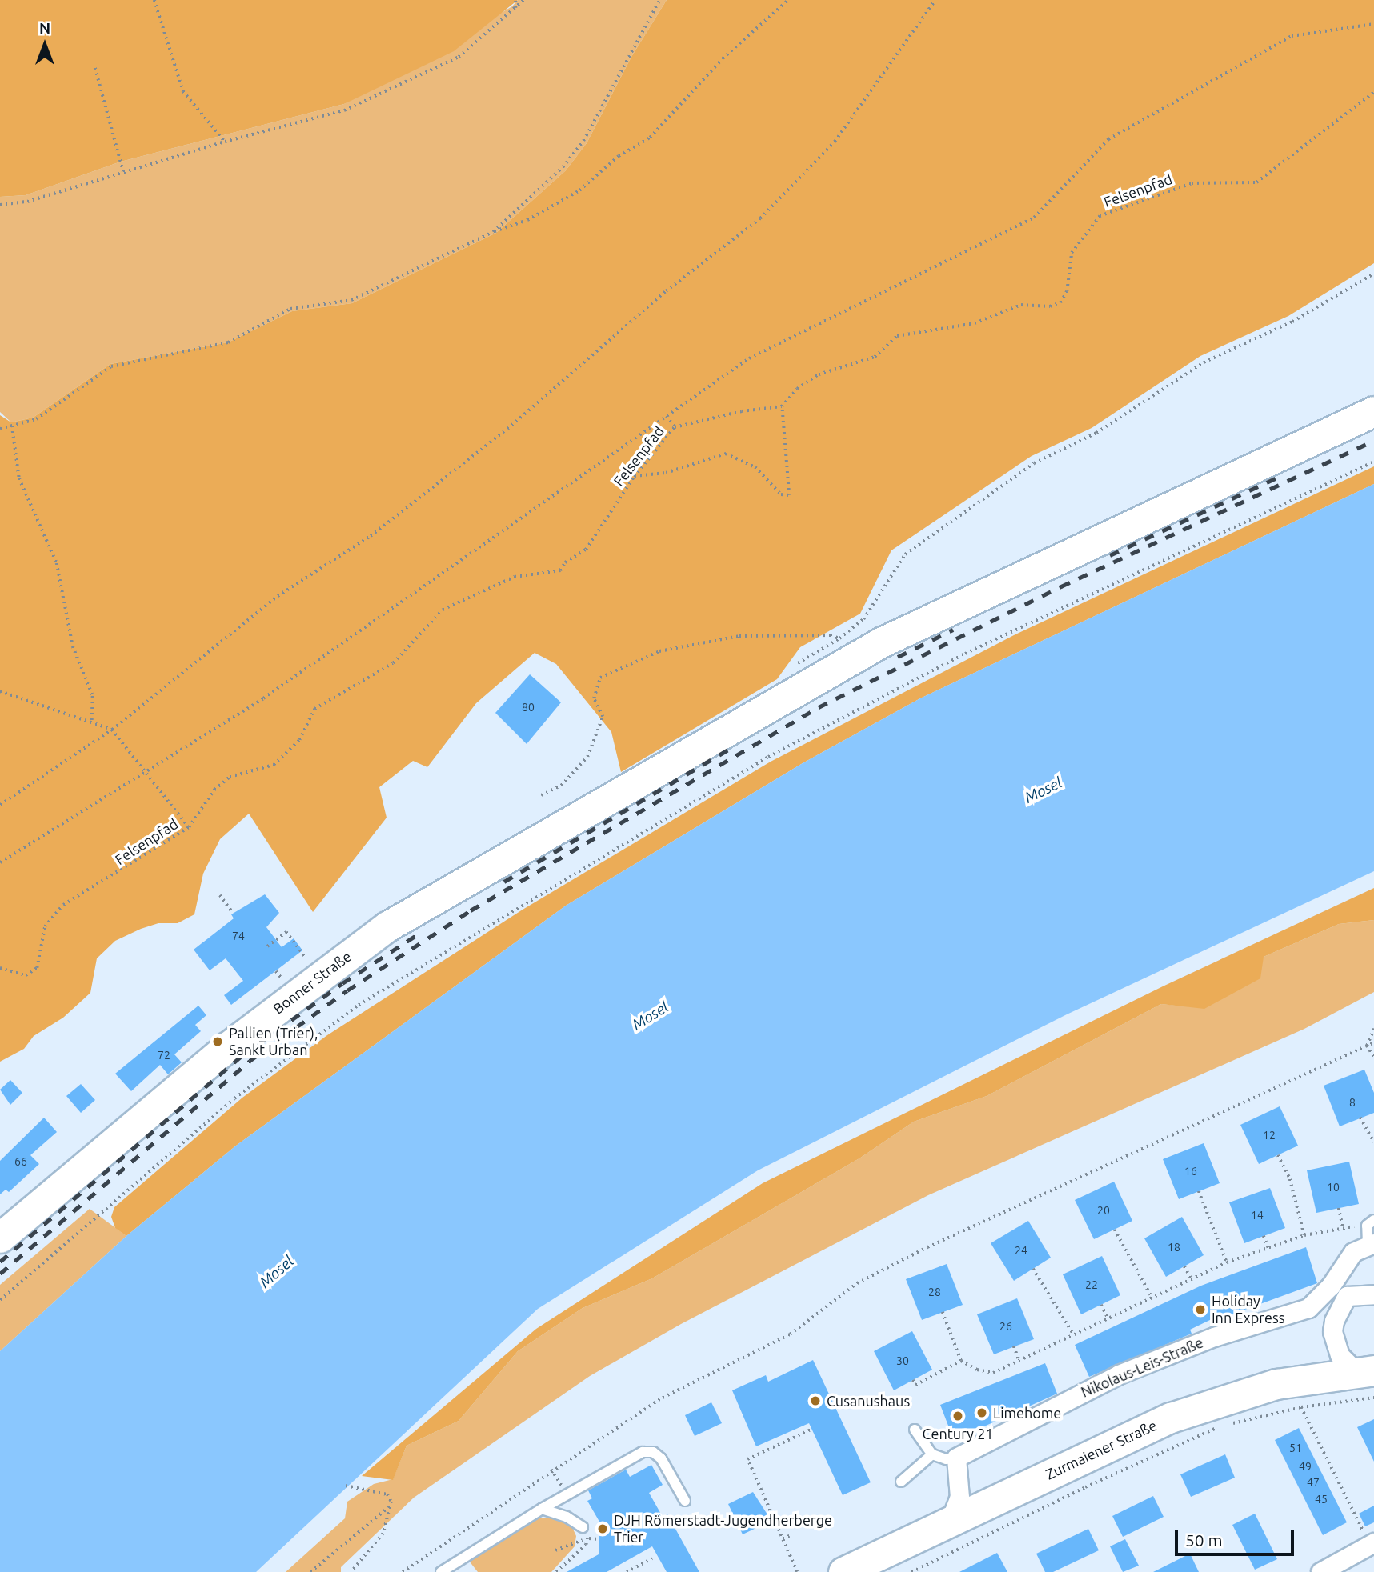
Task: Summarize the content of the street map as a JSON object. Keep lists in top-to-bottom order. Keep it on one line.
{"streets":{"main road":["Bonner Straße","Zurmaiener Straße"],"street":["Nikolaus-Leis-Straße"],"path":["Felsenpfad"]},"water":["Mosel"],"places":["Pallien (Trier), Sankt Urban","Holiday Inn Express","Cusanushaus","Limehome","Century 21","DJH Römerstadt-Jugendherberge Trier"],"house_numbers":["80","74","72","8","12","66","16","10","20","14","18","24","22","28","26","30","51","49","47","45"],"scale_bar":"50 m","north":"top"}
